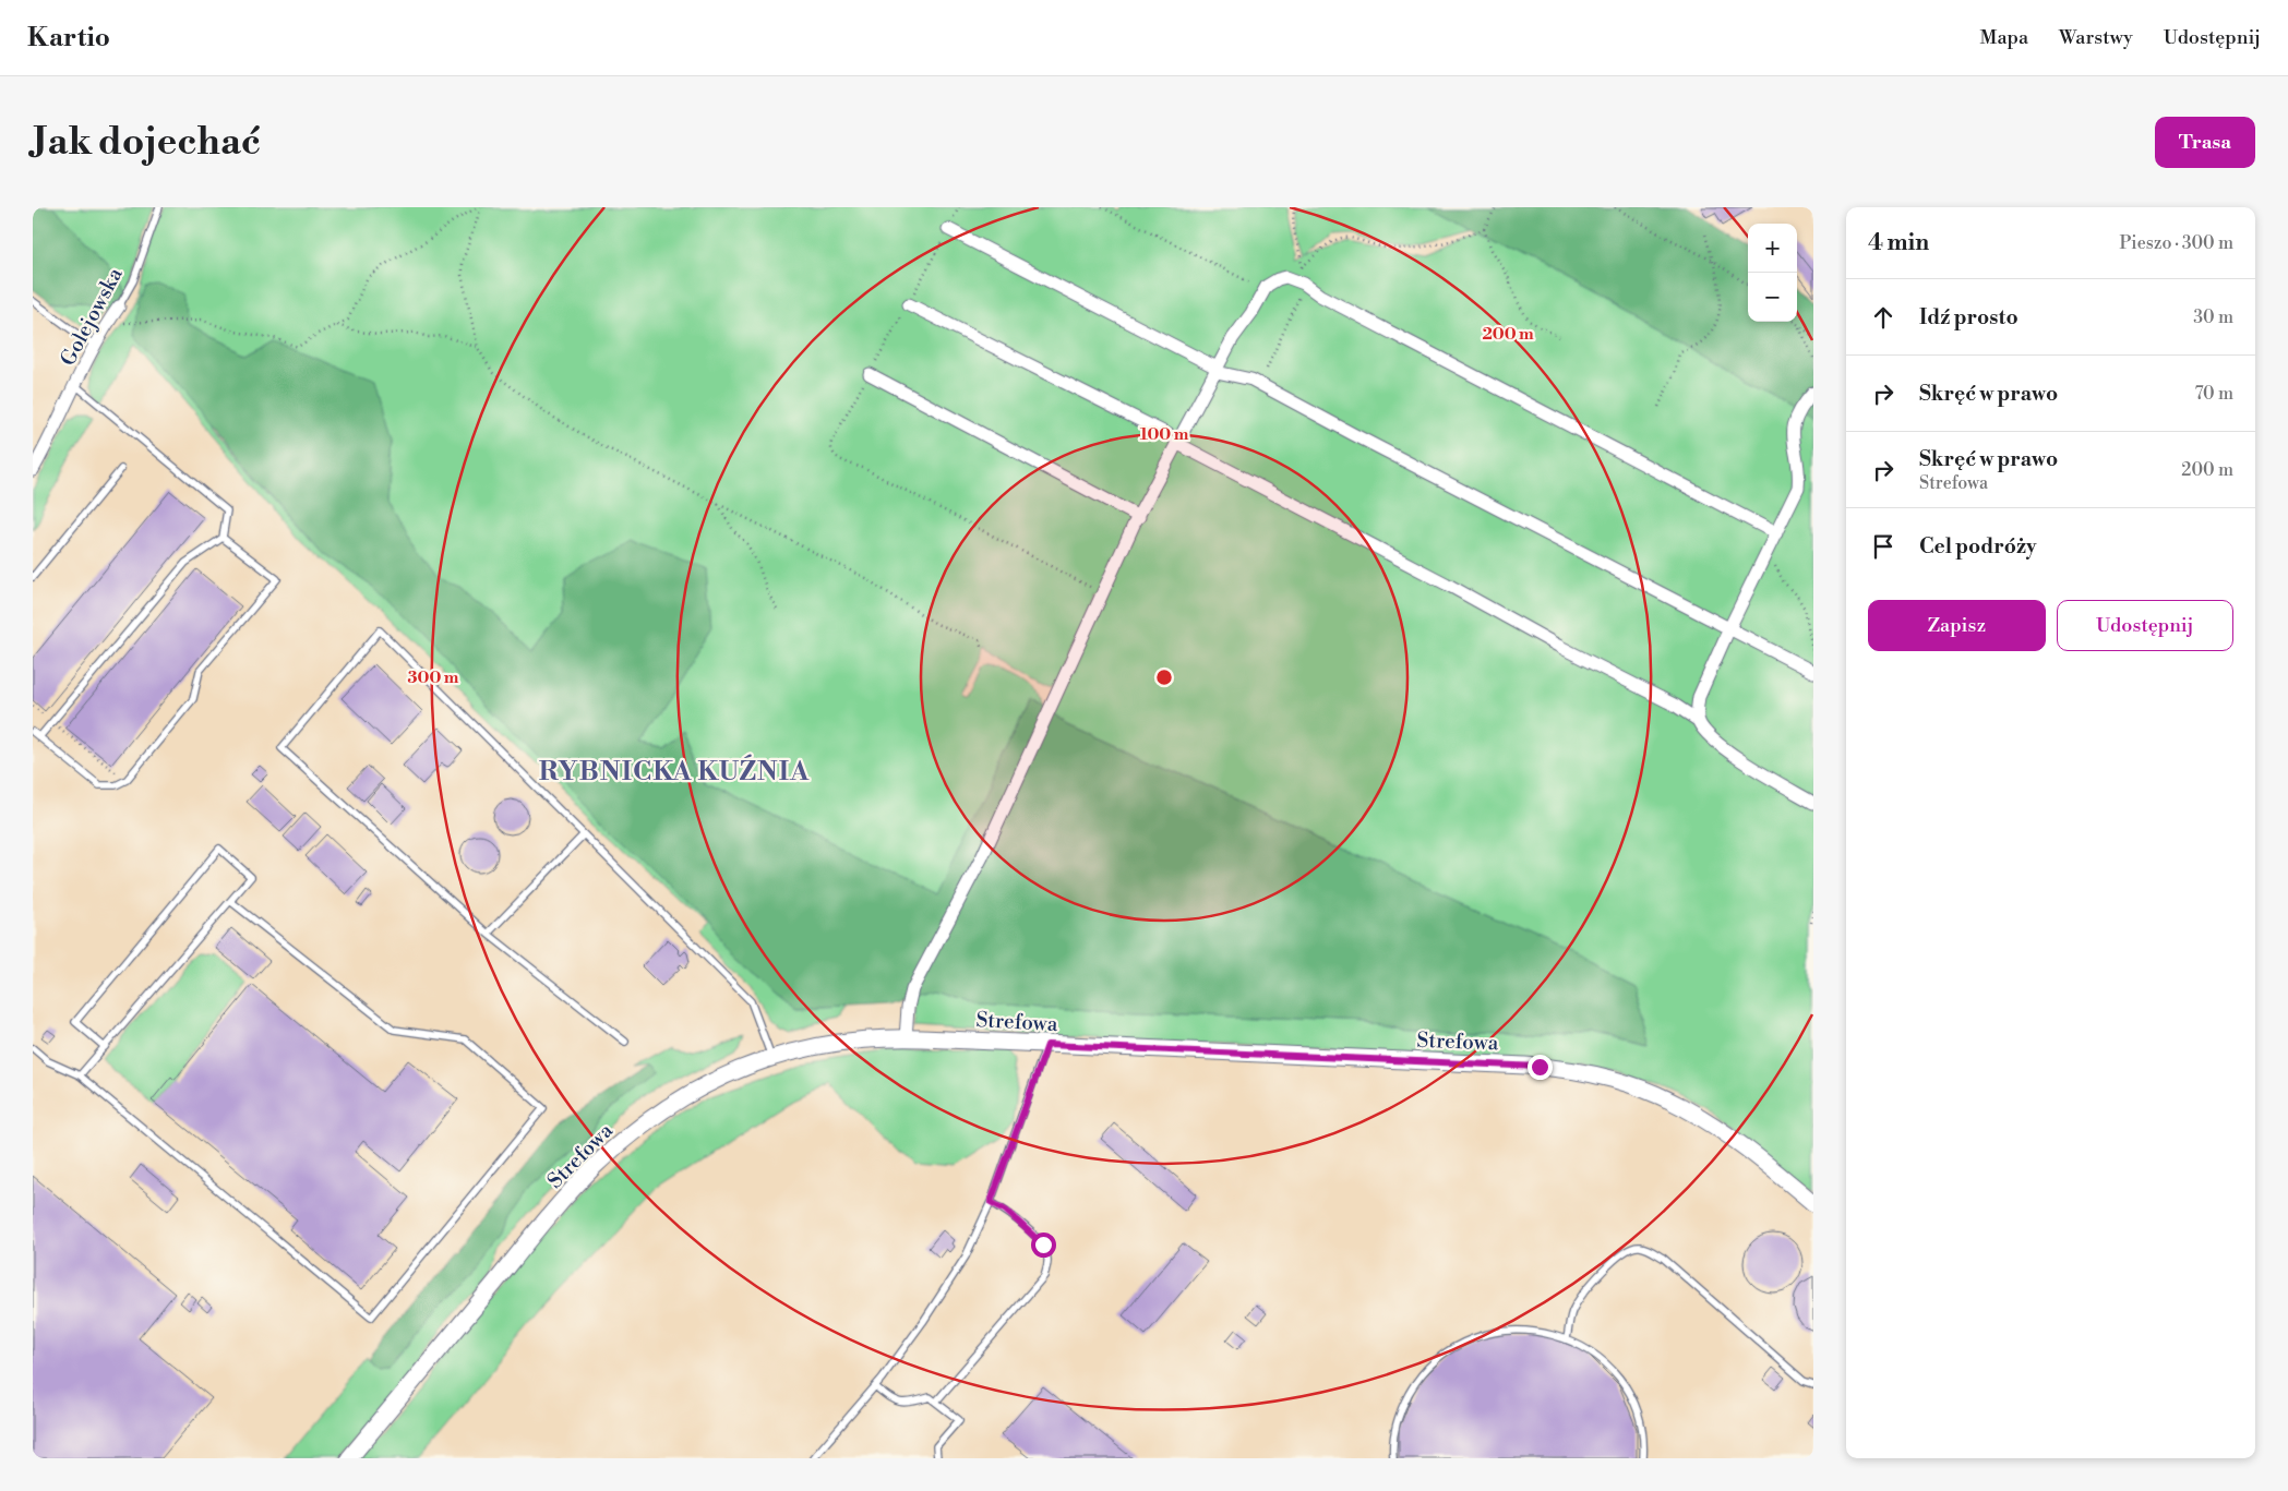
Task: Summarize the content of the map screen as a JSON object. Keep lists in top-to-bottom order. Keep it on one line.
{"streets":{"street":["Golejowska","Strefowa"]},"districts":["RYBNICKA KUŹNIA"],"page":{"header":"Kartio","nav":["Mapa","Warstwy","Udostępnij"],"buttons":["Trasa",["Zapisz","Udostępnij"]],"title":"Jak dojechać","heading":["4 min","Pieszo · 300 m"],"map_buttons":["+","−"],"list":[["Idź prosto","30 m"],["Skręć w prawo","70 m"],["Skręć w prawo","Strefowa","200 m"],"Cel podróży"]},"rings":["200 m","100 m","300 m"]}
